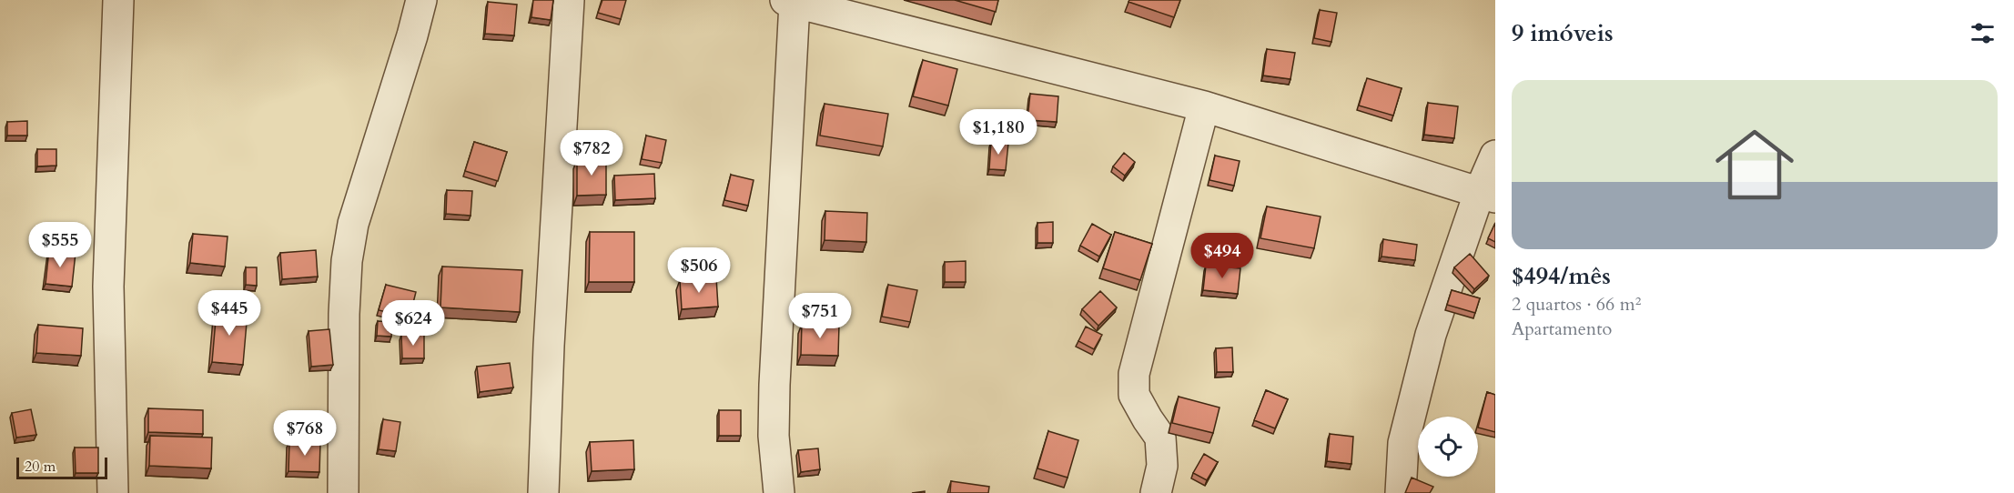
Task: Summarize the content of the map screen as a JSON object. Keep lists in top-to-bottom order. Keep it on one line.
{"scale_bar":"20 m","page":{"heading":"9 imóveis","list":[{"name":"$494/mês","note":"2 quartos · 66 m² · Apartamento"}],"price":["$1,180","$782","$555","$494","$506","$445","$751","$624","$768"],"scale":"20 m"}}
